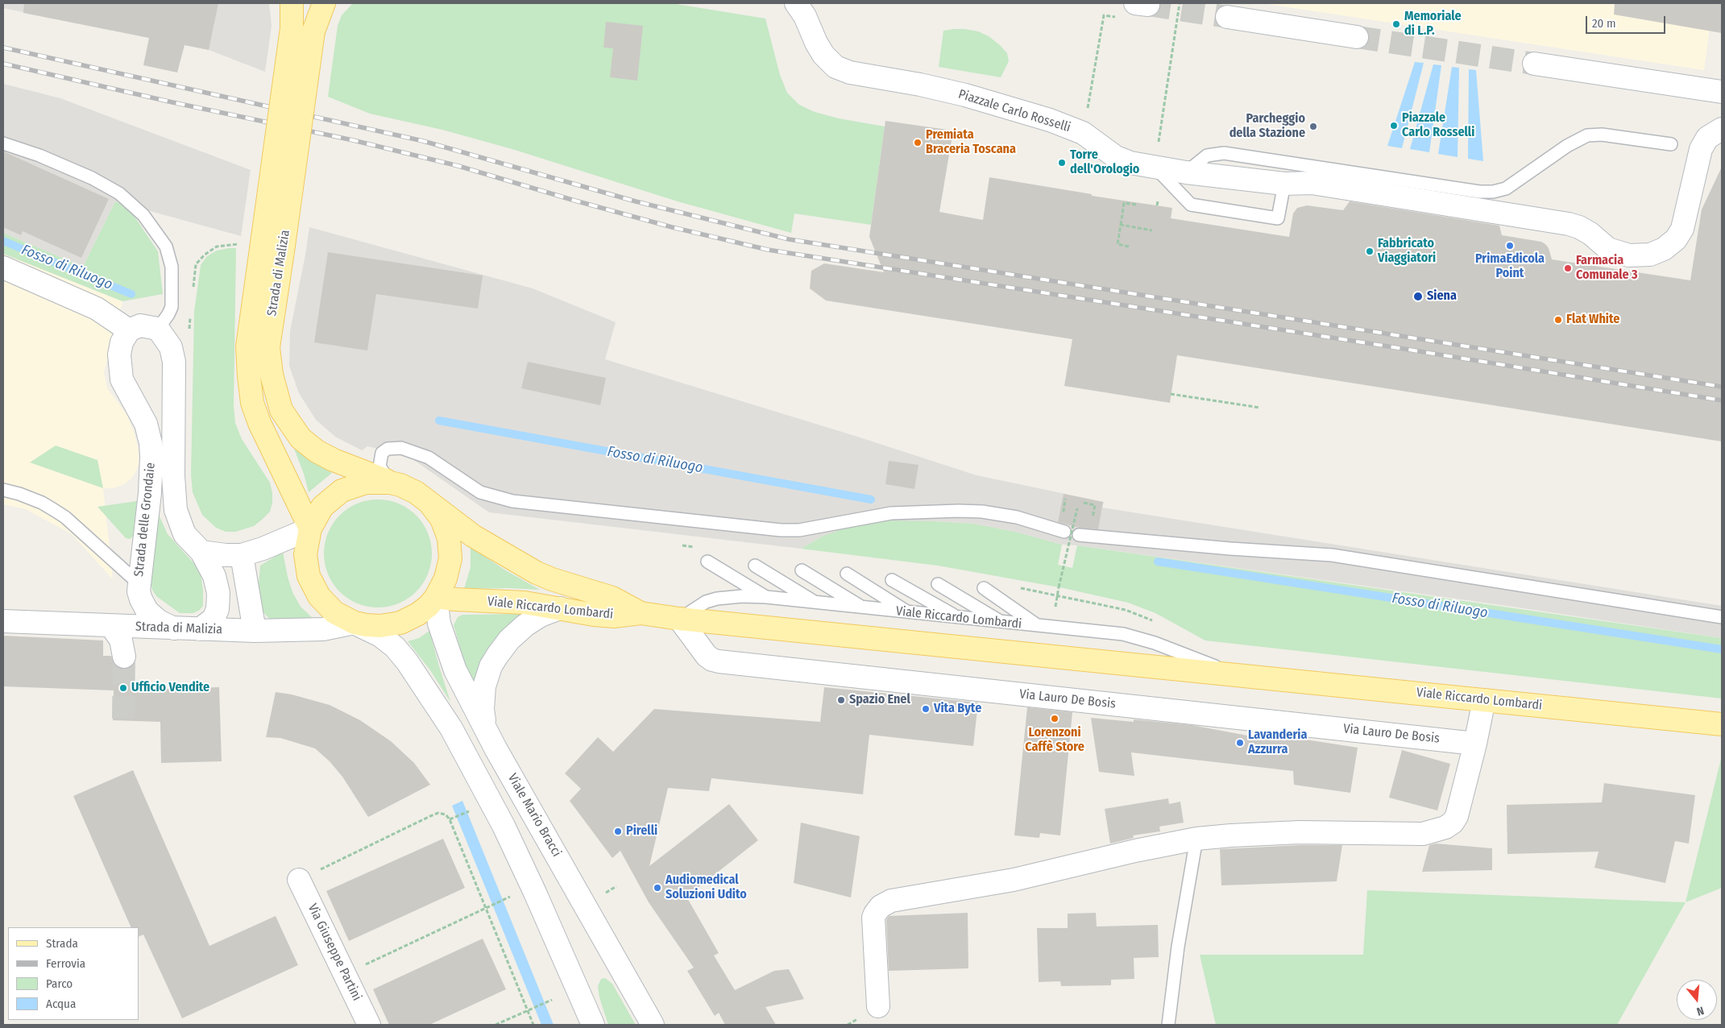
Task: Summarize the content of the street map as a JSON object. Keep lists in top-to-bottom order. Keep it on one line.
{"streets":{"main road":["Strada di Malizia","Viale Riccardo Lombardi"],"street":["Piazzale Carlo Rosselli","Strada delle Grondaie","Via Lauro De Bosis","Viale Mario Bracci","Via Giuseppe Partini"]},"crossings":[["Strada di Malizia","Strada delle Grondaie"],["Strada di Malizia","Viale Riccardo Lombardi"],["Viale Riccardo Lombardi","Via Lauro De Bosis"],["Viale Riccardo Lombardi","Viale Mario Bracci"]],"water":["Fosso di Riluogo"],"places":["Memoriale di L.P.","Piazzale Carlo Rosselli","Parcheggio della Stazione","Premiata Braceria Toscana","Torre dell'Orologio","PrimaEdicola Point","Fabbricato Viaggiatori","Farmacia Comunale 3","Siena","Flat White","Ufficio Vendite","Spazio Enel","Vita Byte","Lorenzoni Caffè Store","Lavanderia Azzurra","Pirelli","Audiomedical Soluzioni Udito"],"legend":["Strada","Ferrovia","Parco","Acqua"],"scale_bar":"20 m","north":"bottom"}
